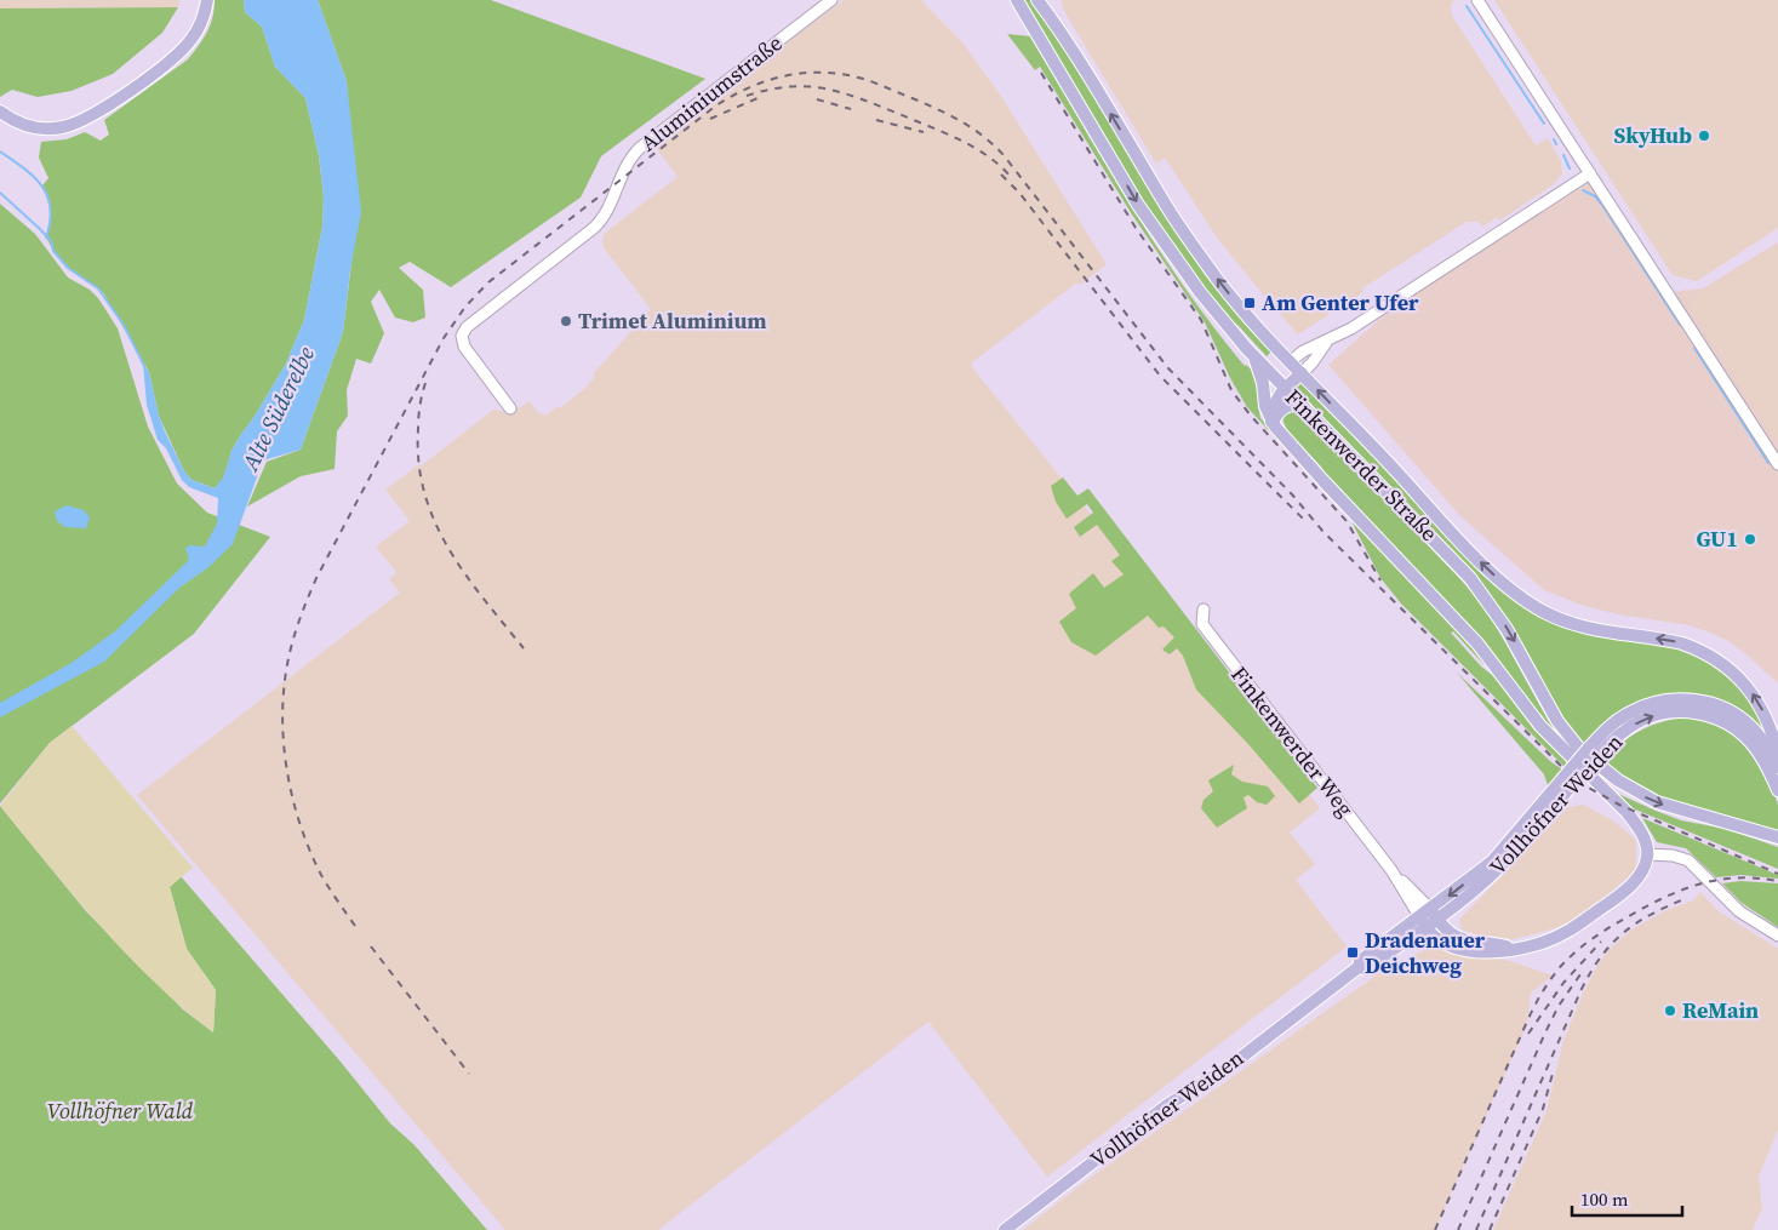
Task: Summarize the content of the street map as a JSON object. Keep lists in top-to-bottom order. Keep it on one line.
{"streets":{"main road":["Finkenwerder Straße","Vollhöfner Weiden"],"street":["Aluminiumstraße","Finkenwerder Weg"]},"crossings":[["Finkenwerder Weg","Vollhöfner Weiden"]],"water":["Alte Süderelbe"],"parks":["Vollhöfner Wald"],"places":{"other":["SkyHub","Trimet Aluminium","GU1","ReMain"],"transit":["Am Genter Ufer","Dradenauer Deichweg"]},"scale_bar":"100 m"}
